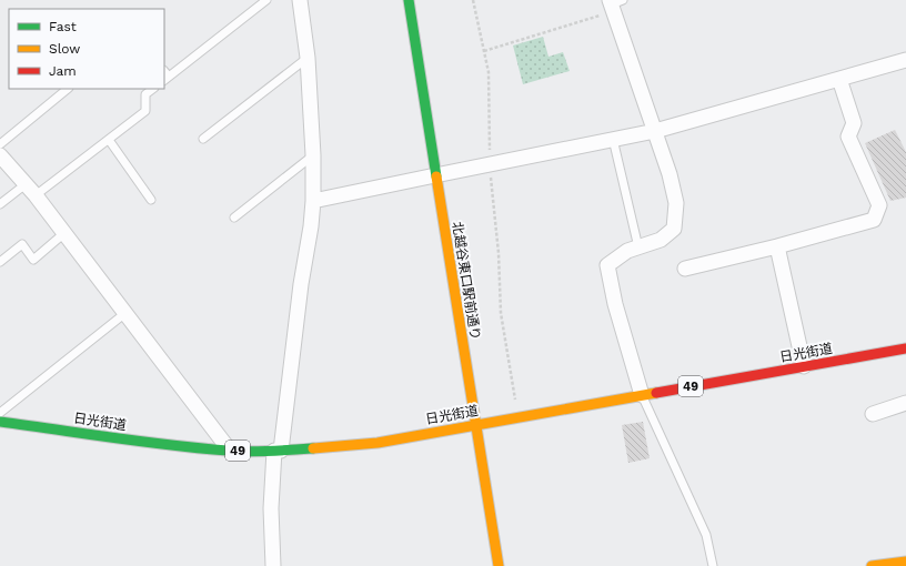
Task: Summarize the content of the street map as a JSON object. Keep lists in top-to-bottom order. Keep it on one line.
{"streets":{"main road":["北越谷東口駅前通り","日光街道","49"]},"crossings":[["北越谷東口駅前通り","日光街道"]],"legend":["Fast","Slow","Jam"]}
